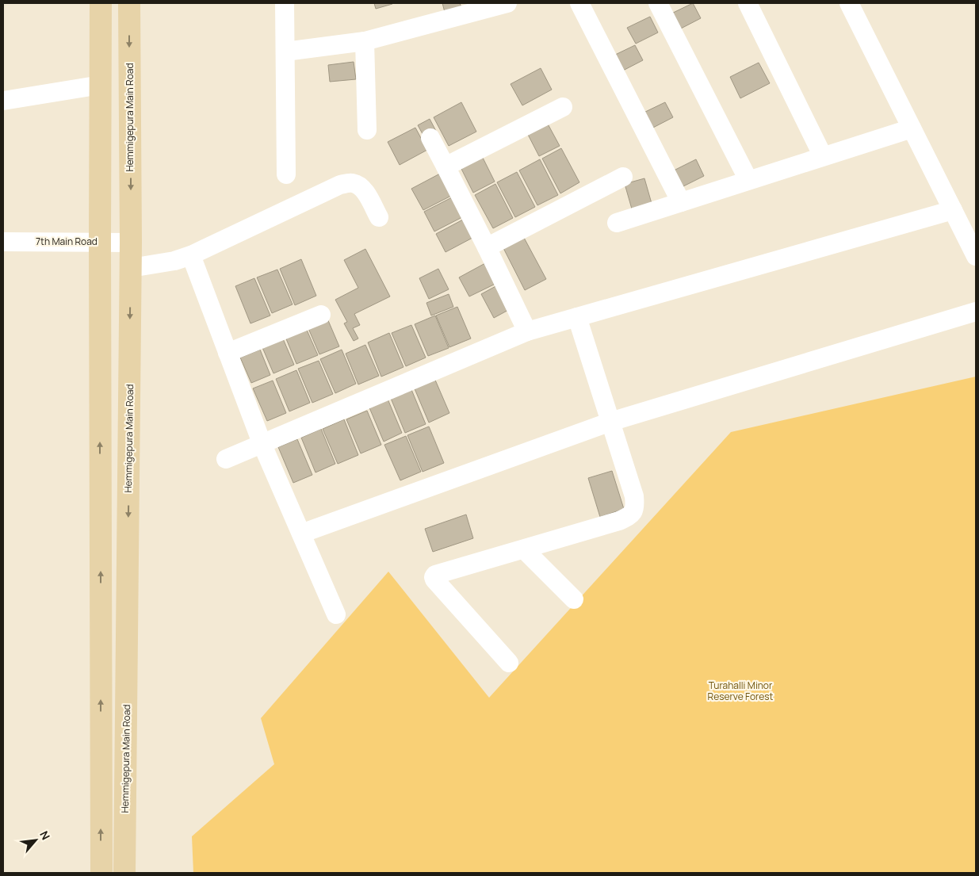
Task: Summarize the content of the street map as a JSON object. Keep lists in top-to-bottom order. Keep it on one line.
{"streets":{"main road":["Hemmigepura Main Road"],"street":["7th Main Road"]},"crossings":[["Hemmigepura Main Road","7th Main Road"]],"parks":["Turahalli Minor Reserve Forest"],"north":"top right"}
